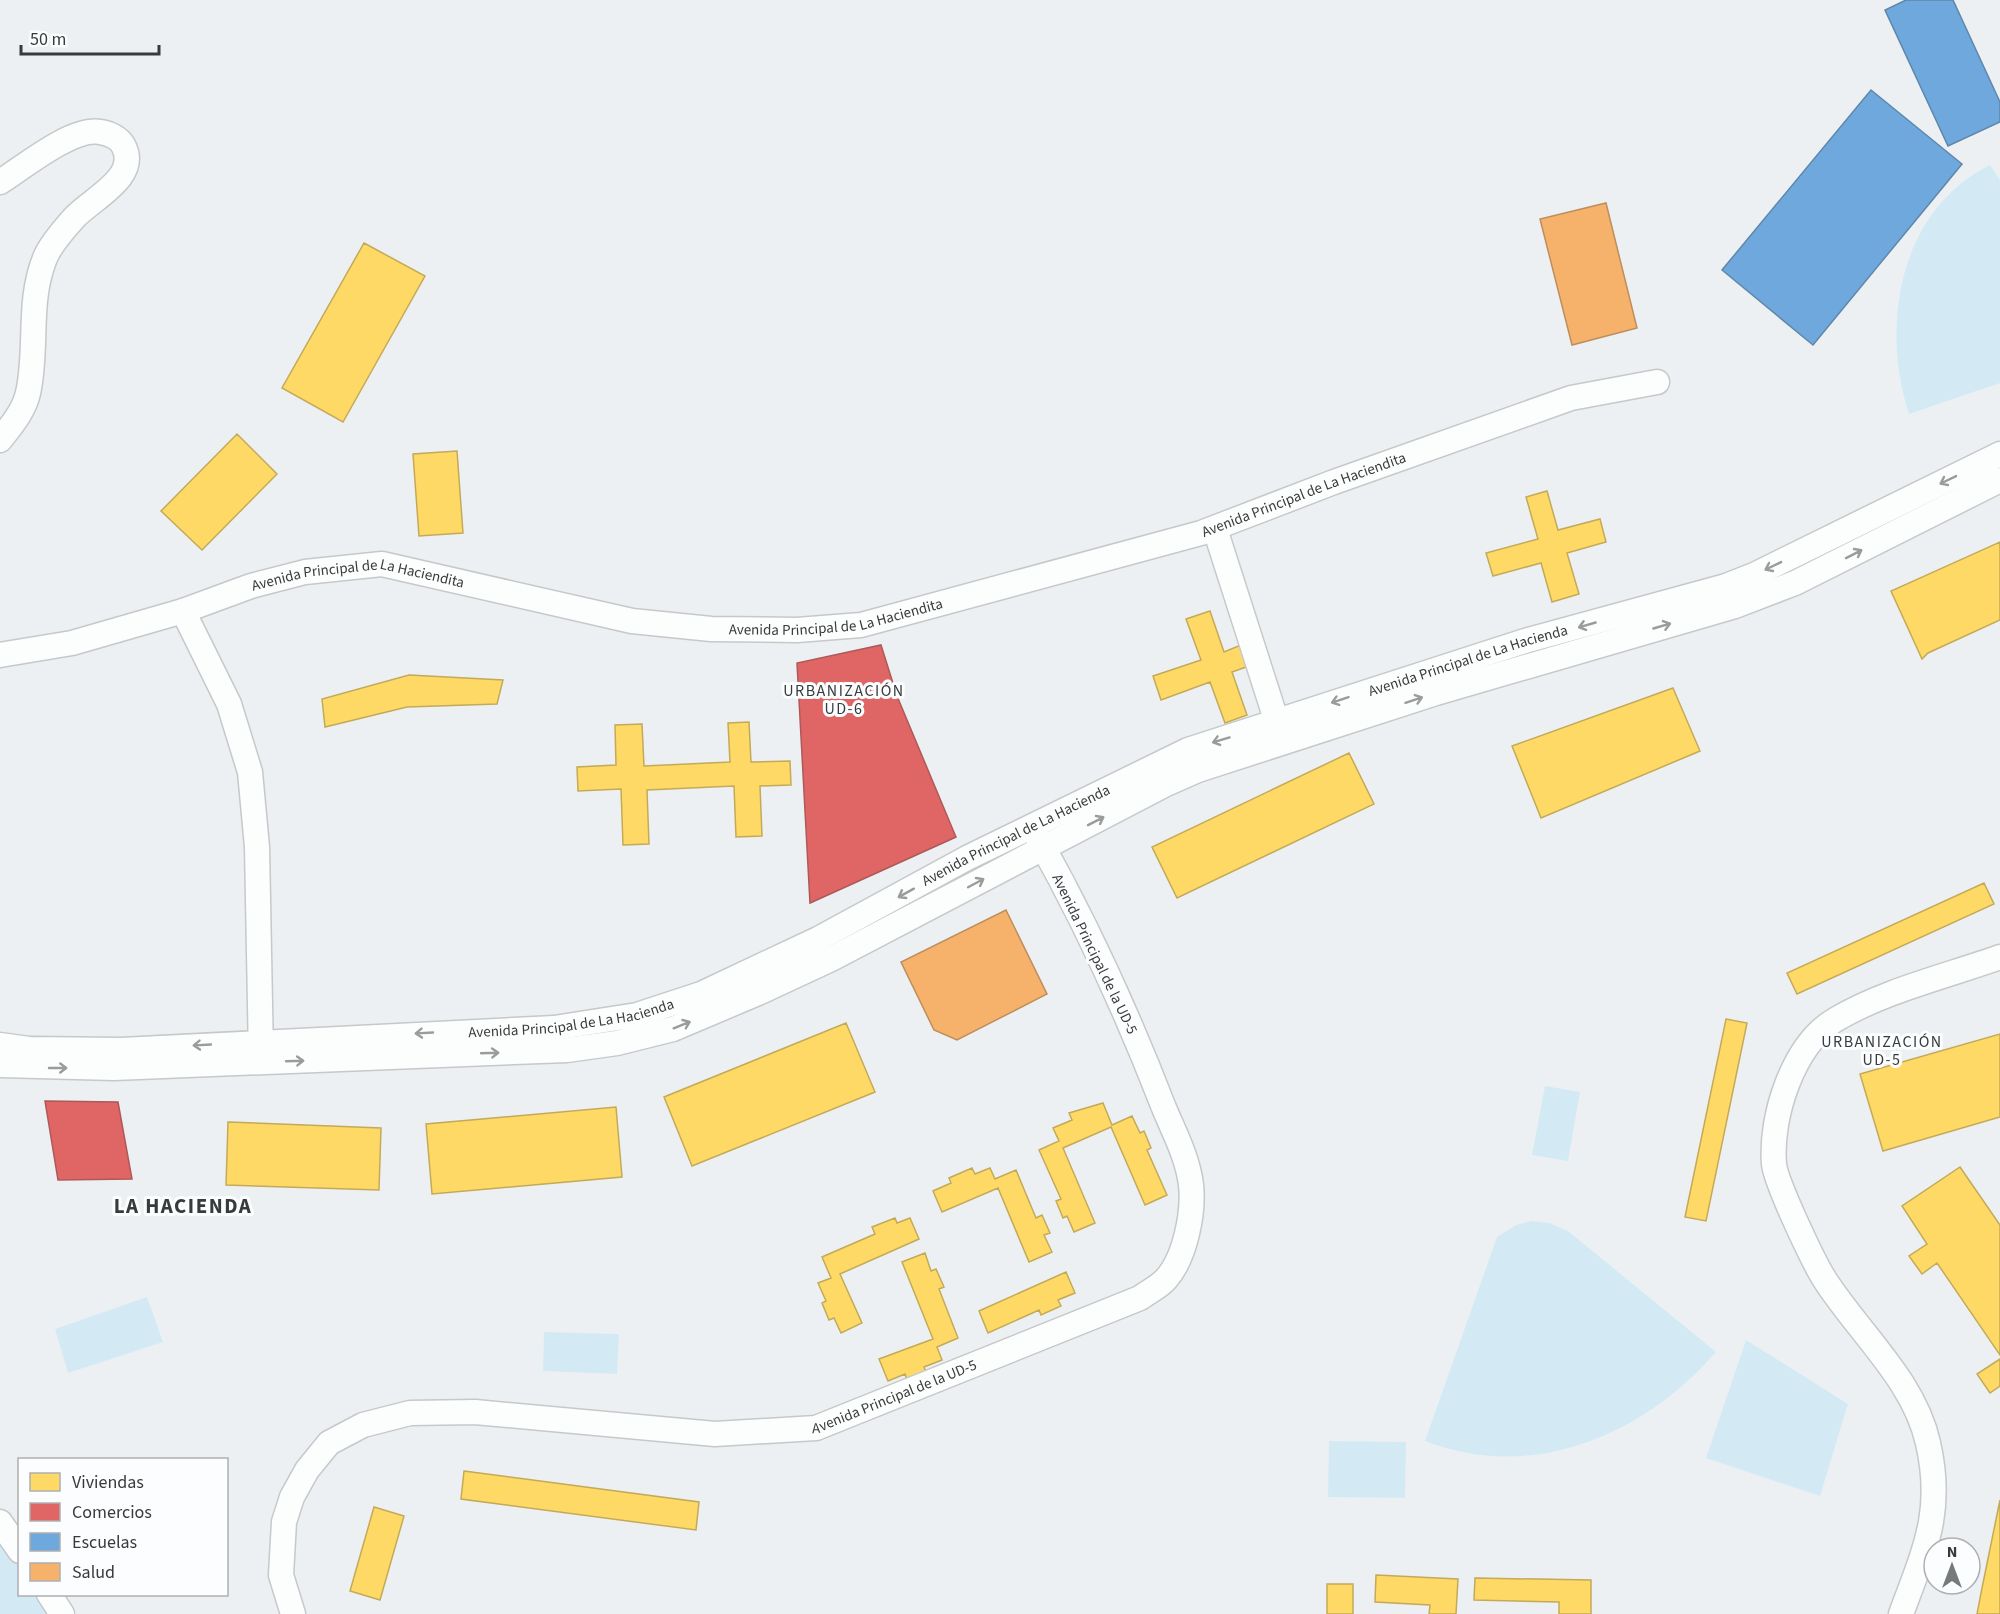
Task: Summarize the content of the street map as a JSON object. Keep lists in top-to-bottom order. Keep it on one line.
{"streets":{"street":["Avenida Principal de La Haciendita","Avenida Principal de La Hacienda","Avenida Principal de la UD-5"]},"crossings":[["Avenida Principal de La Hacienda","Avenida Principal de la UD-5"]],"districts":["URBANIZACIÓN UD-6","URBANIZACIÓN UD-5","LA HACIENDA"],"legend":["Viviendas","Comercios","Escuelas","Salud"],"scale_bar":"50 m","north":"top"}
